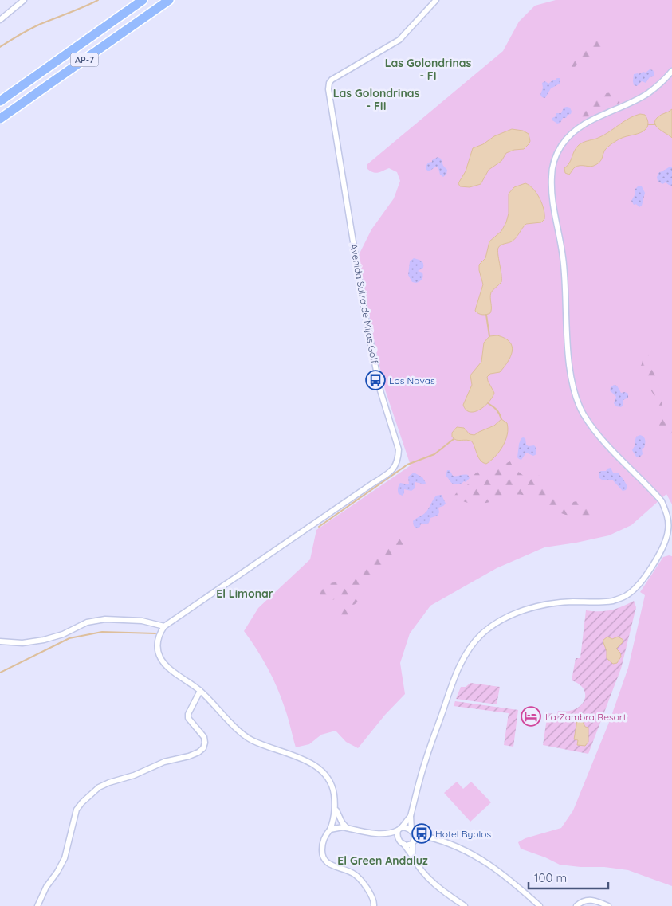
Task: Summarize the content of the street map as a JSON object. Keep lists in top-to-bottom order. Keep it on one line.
{"streets":{"highway":["AP-7"],"street":["Avenida Suiza de Mijas Golf"]},"districts":["Las Golondrinas - FI","Las Golondrinas - FII","El Limonar","El Green Andaluz"],"places":{"bus stop":["Los Navas","Hotel Byblos"],"hotel":["La Zambra Resort"]},"scale_bar":"100 m"}
